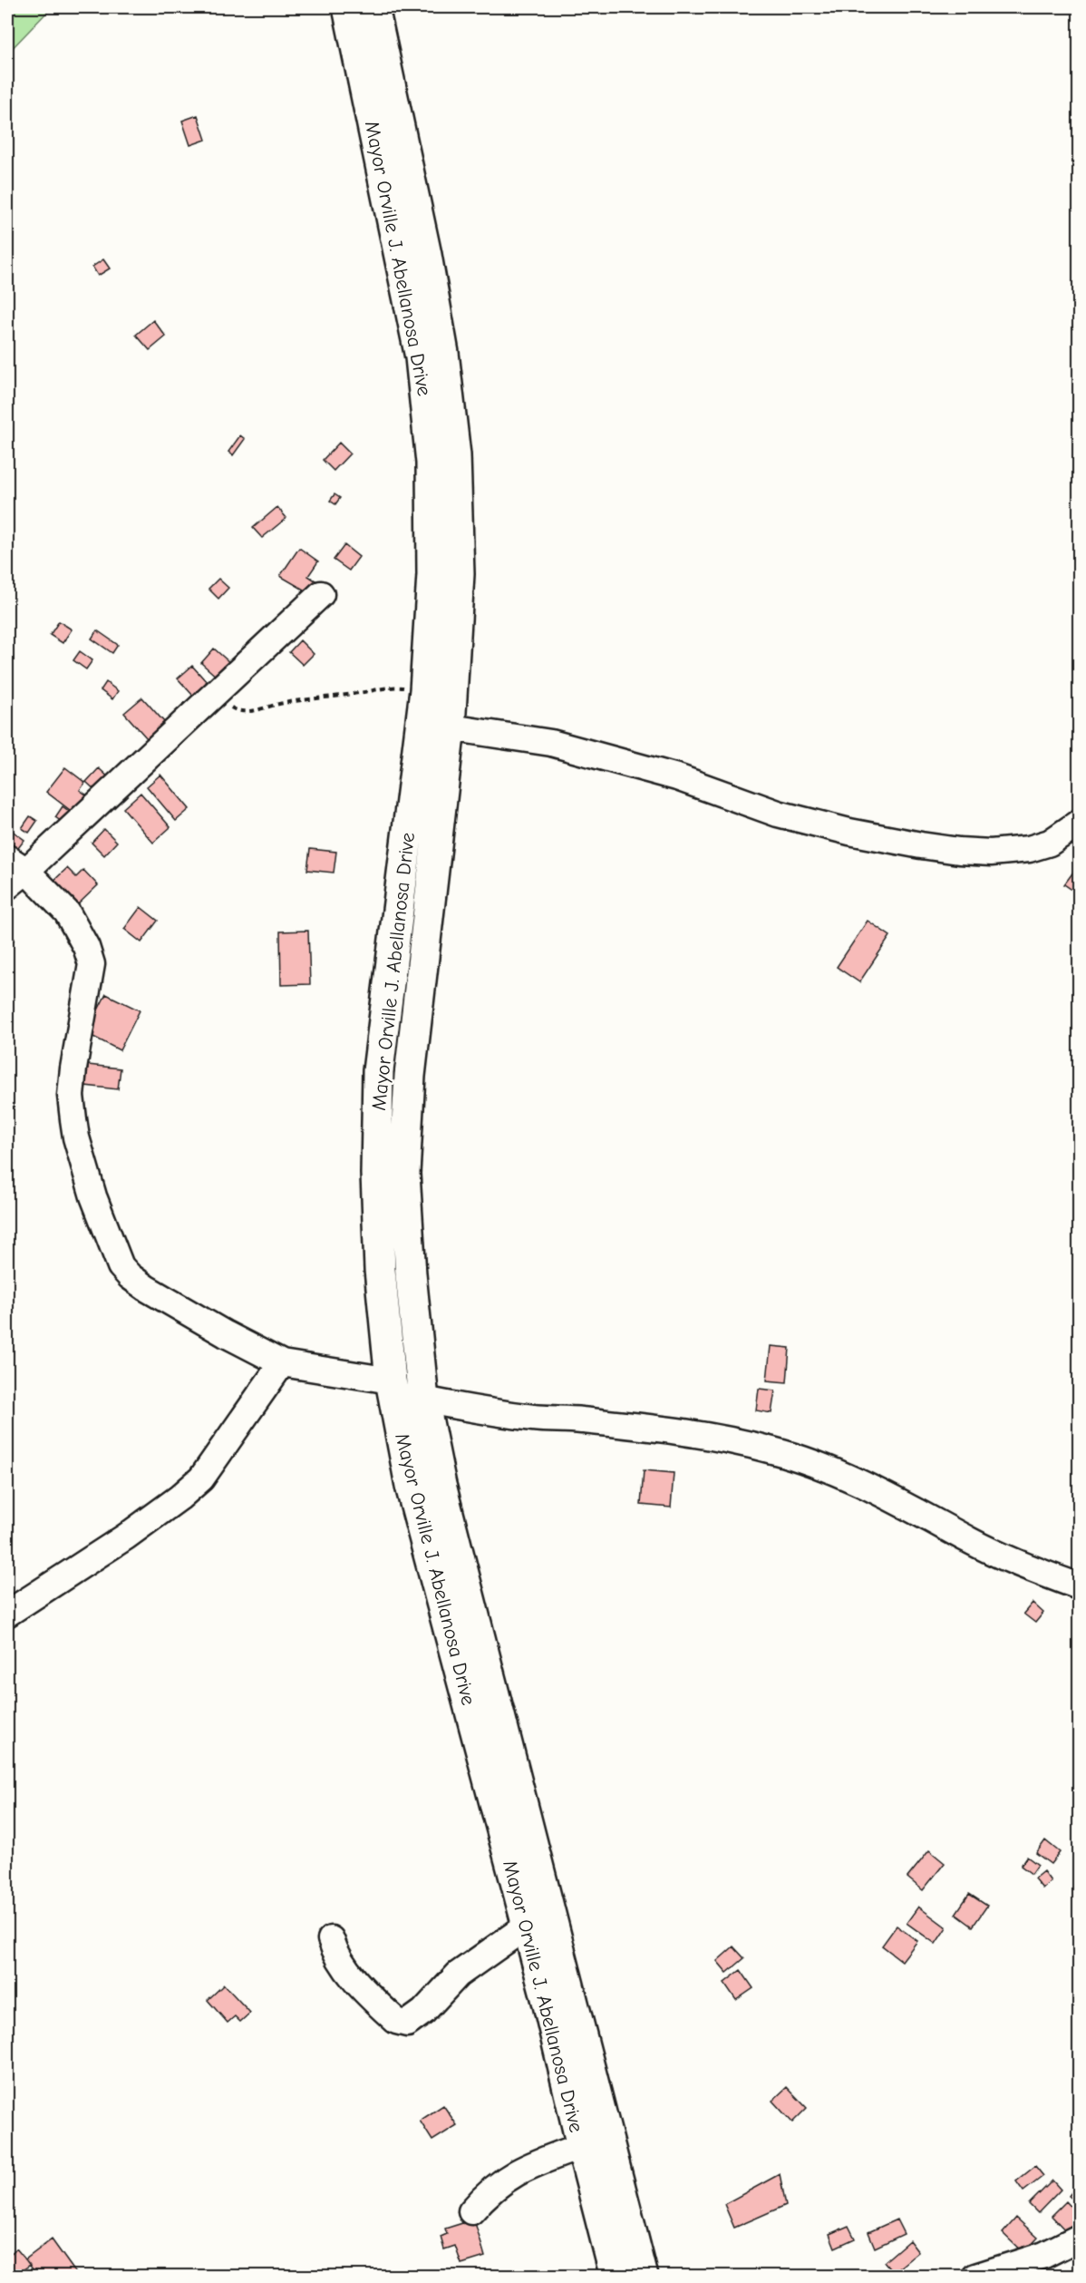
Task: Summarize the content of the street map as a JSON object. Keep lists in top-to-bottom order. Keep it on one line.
{"streets":{"main road":["Mayor Orville J. Abellanosa Drive"]}}
